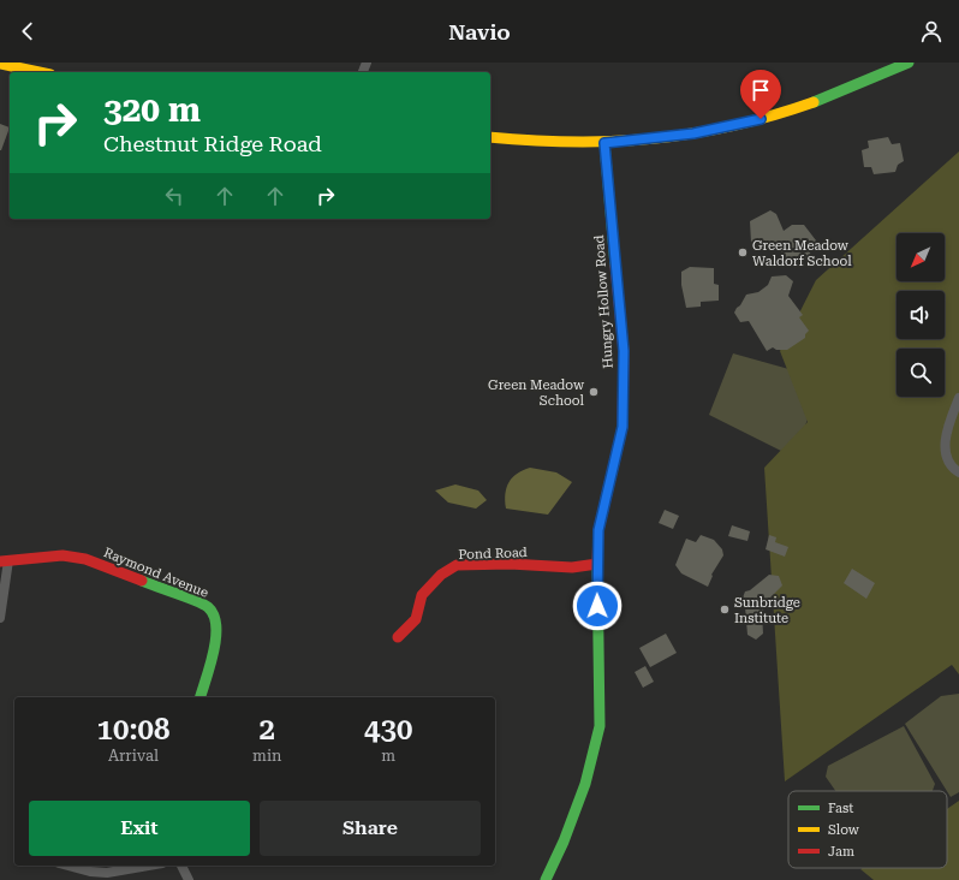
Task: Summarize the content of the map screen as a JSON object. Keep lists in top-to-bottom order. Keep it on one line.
{"streets":{"street":["Hungry Hollow Road","Pond Road","Raymond Avenue"]},"crossings":[["Hungry Hollow Road","Pond Road"]],"places":["Green Meadow Waldorf School","Green Meadow School","Sunbridge Institute"],"legend":["Fast","Slow","Jam"],"north":"bottom left","page":{"header":"Navio","turn":["320 m","Chestnut Ridge Road"],"eta":["10:08","Arrival","2","min","430","m"],"buttons":["Exit","Share"]}}
